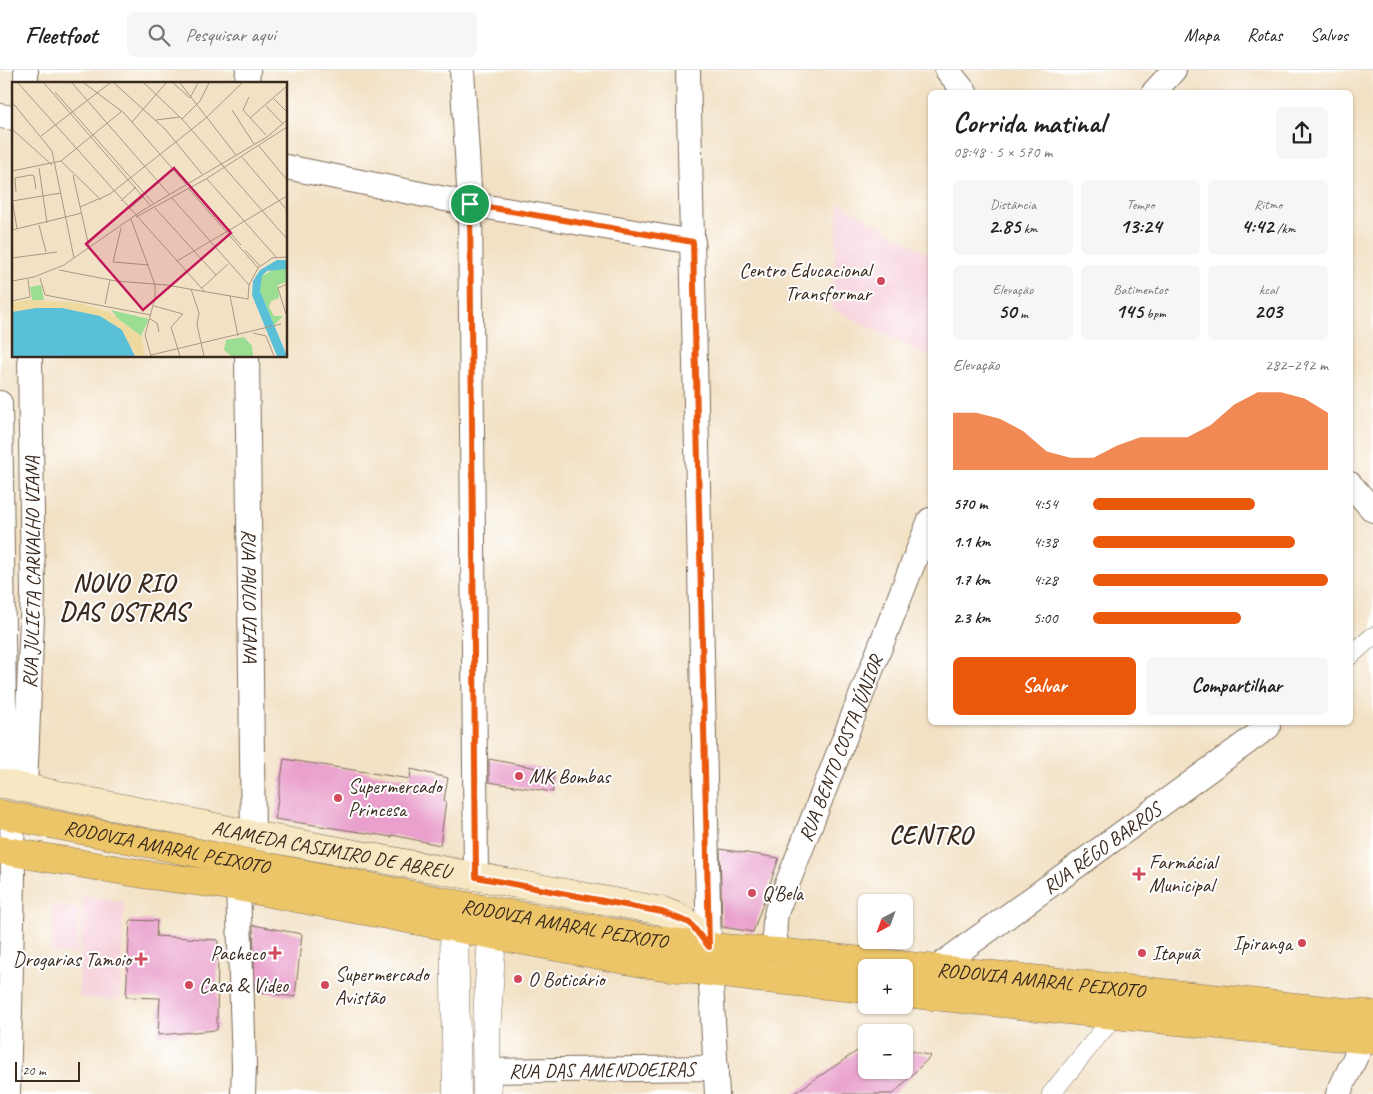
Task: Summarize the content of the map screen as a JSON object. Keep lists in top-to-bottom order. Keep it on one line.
{"streets":{"highway":["RODOVIA AMARAL PEIXOTO"],"main road":["ALAMEDA CASIMIRO DE ABREU"],"street":["RUA JULIETA CARVALHO VIANA","RUA PAULO VIANA","RUA BENTO COSTA JÚNIOR","RUA RÊGO BARROS","RUA DAS AMENDOEIRAS"]},"crossings":[["RUA JULIETA CARVALHO VIANA","ALAMEDA CASIMIRO DE ABREU"],["RUA PAULO VIANA","ALAMEDA CASIMIRO DE ABREU"],["RUA BENTO COSTA JÚNIOR","RODOVIA AMARAL PEIXOTO"],["RODOVIA AMARAL PEIXOTO","RUA RÊGO BARROS"],["RODOVIA AMARAL PEIXOTO","ALAMEDA CASIMIRO DE ABREU"]],"districts":["NOVO RIO DAS OSTRAS","CENTRO"],"places":{"other":["Centro Educacional Transformar","MK Bombas","Supermercado Princesa","Q'Bela","Ipiranga","Itapuã","O Boticário","Casa & Video","Supermercado Avistão"],"health":["Farmácial Municipal","Pacheco","Drogarias Tamoio"]},"scale_bar":"20 m","north":"bottom left","page":{"header":"Fleetfoot","search":"Pesquisar aqui","nav":["Mapa","Rotas","Salvos"],"heading":["Corrida matinal","08:48 · 5 × 570 m"],"stats":[["Distância","2.85 km"],["Tempo","13:24"],["Ritmo","4:42 /km"],["Elevação","50 m"],["Batimentos","145 bpm"],["kcal","203"]],"chart":["Elevação","282–292 m"],"list":[{"name":"570 m","note":"4:54"},{"name":"1.1 km","note":"4:38"},{"name":"1.7 km","note":"4:28"},{"name":"2.3 km","note":"5:00"}],"buttons":["Salvar","Compartilhar"],"map_buttons":["+","−"],"scale":"20 m"}}
